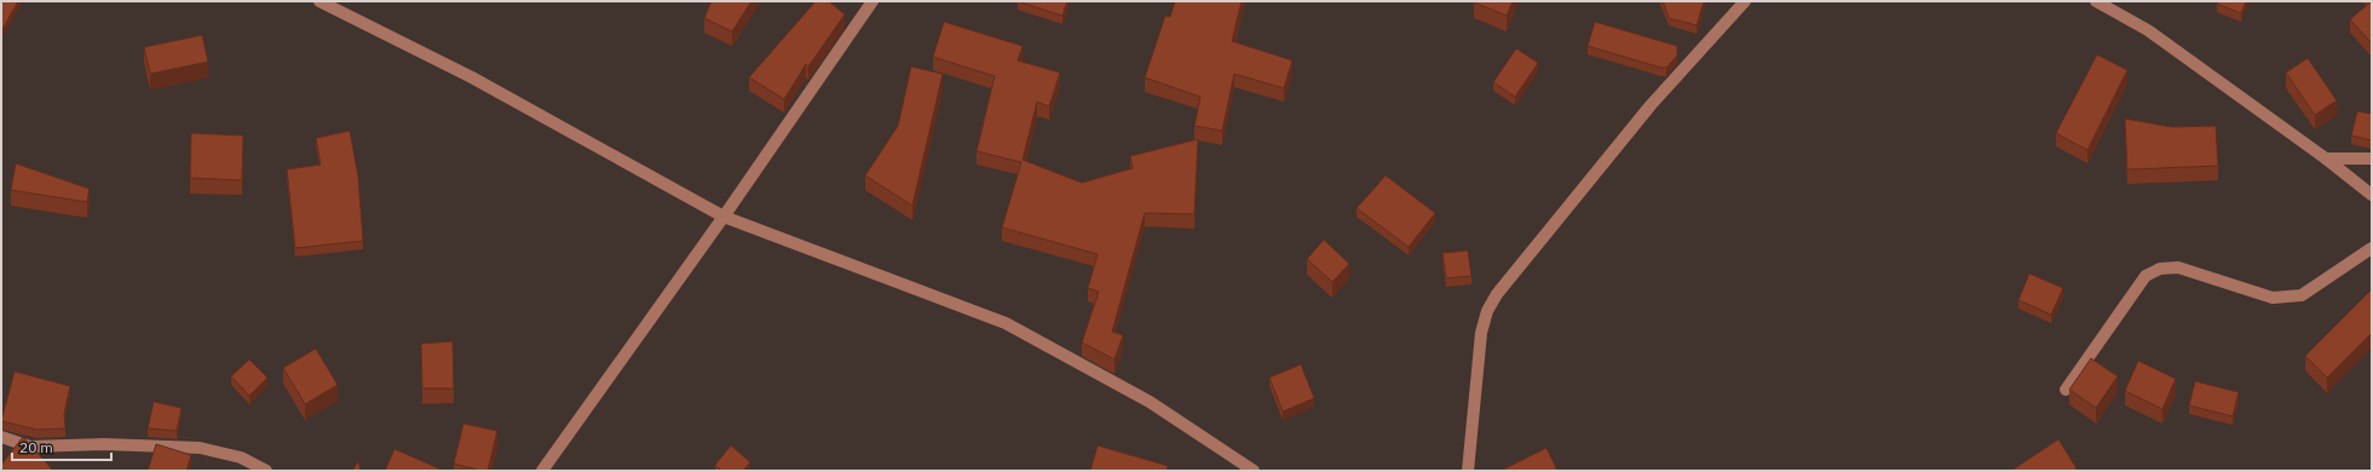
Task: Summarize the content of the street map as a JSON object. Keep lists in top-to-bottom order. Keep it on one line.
{"scale_bar":"20 m"}
